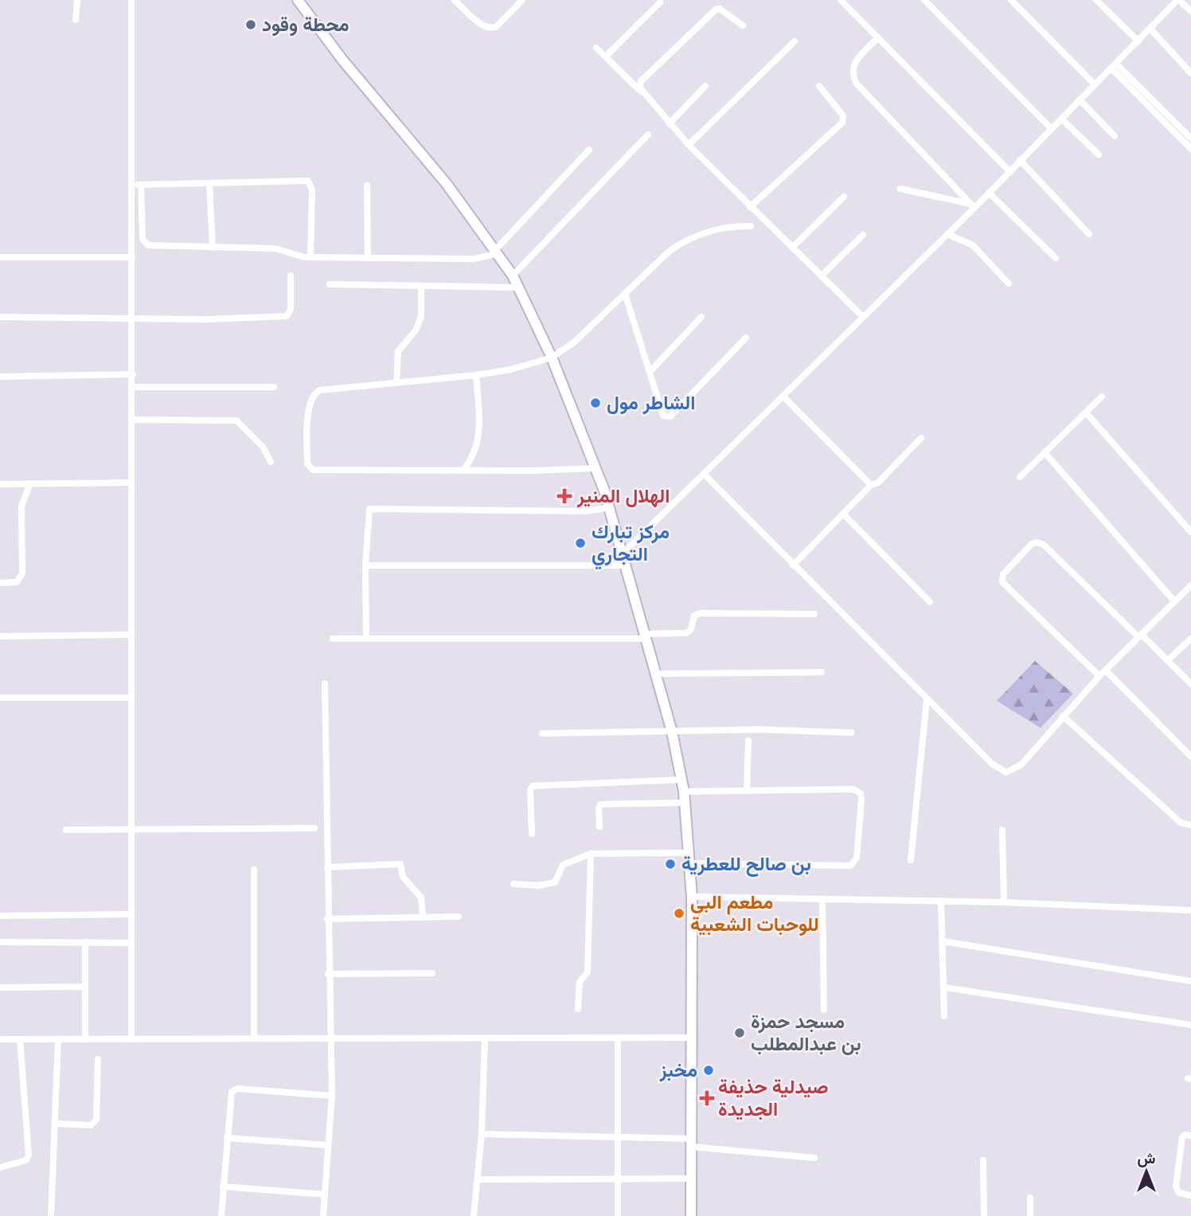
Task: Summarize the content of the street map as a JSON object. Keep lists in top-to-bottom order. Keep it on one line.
{"places":{"other":["محطة وقود","الشاطر مول","مركز تبارك التجاري","بن صالح للعطرية","مطعم البي للوحبات الشعبية","مسجد حمزة بن عبدالمطلب","مخبز"],"health":["الهلال المنير","صيدلية حذيفة الجديدة"]},"north":"top"}
